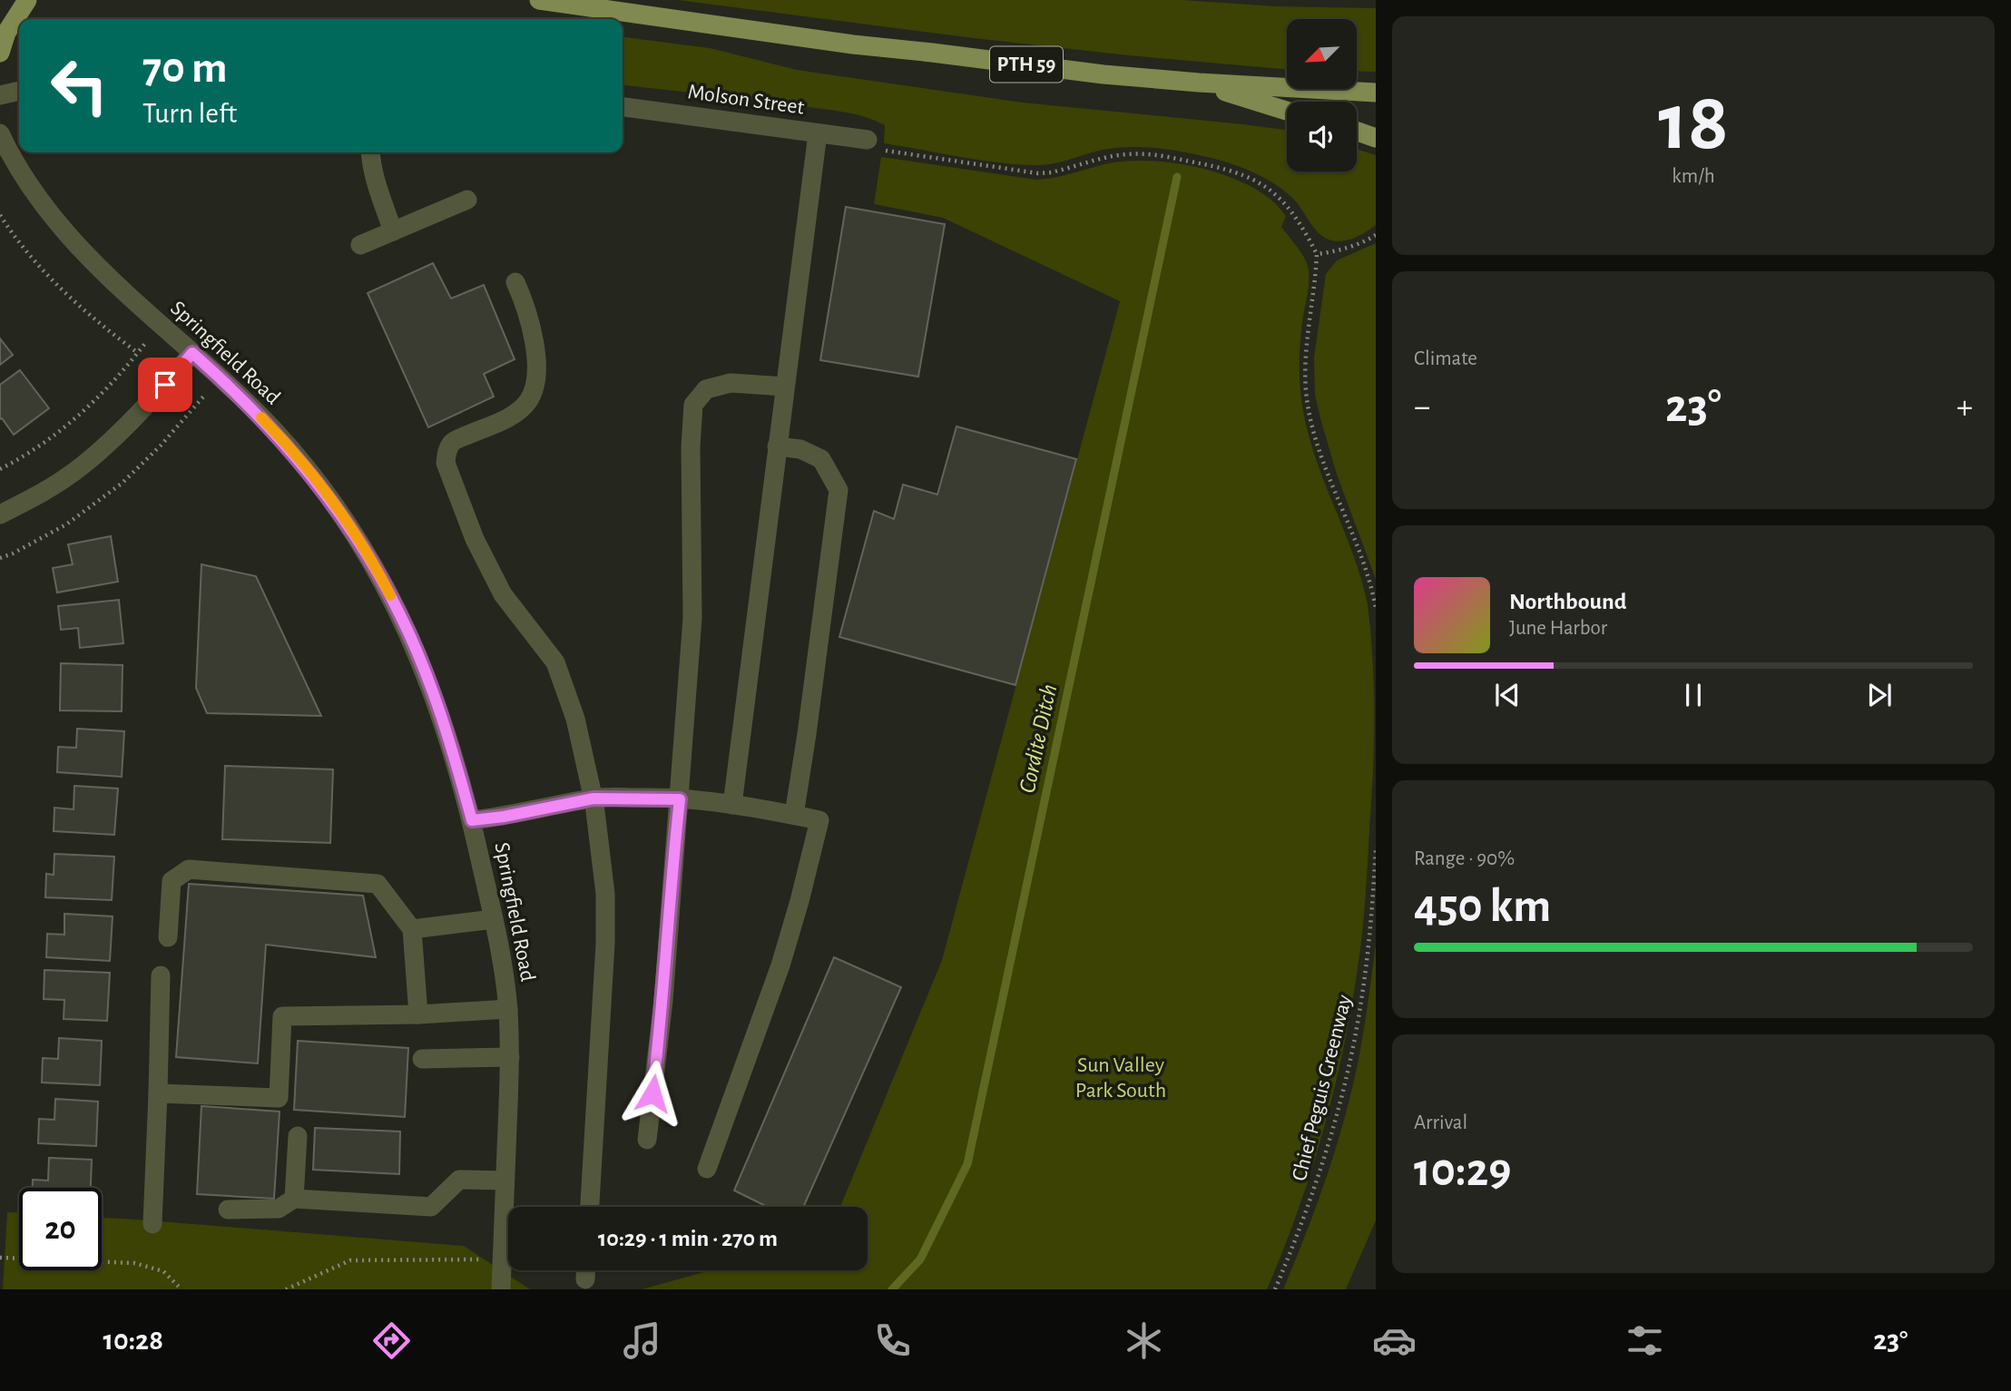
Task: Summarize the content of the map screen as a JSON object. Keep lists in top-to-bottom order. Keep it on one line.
{"streets":{"main road":["PTH 59"],"street":["Molson Street","Springfield Road"],"path":["Chief Peguis Greenway"]},"water":["Cordite Ditch"],"parks":["Sun Valley Park South"],"north":"bottom left","page":{"tile":[["18","km/h"],"Climate",["Range · 90%","450 km"],["Arrival","10:29"]],"turn":["70 m","Turn left"],"heat":["−","23°","+"],"song":["Northbound","June Harbor"],"limit":"20","trip":"10:29 · 1 min · 270 m","tabs":["10:28","23°"]}}
